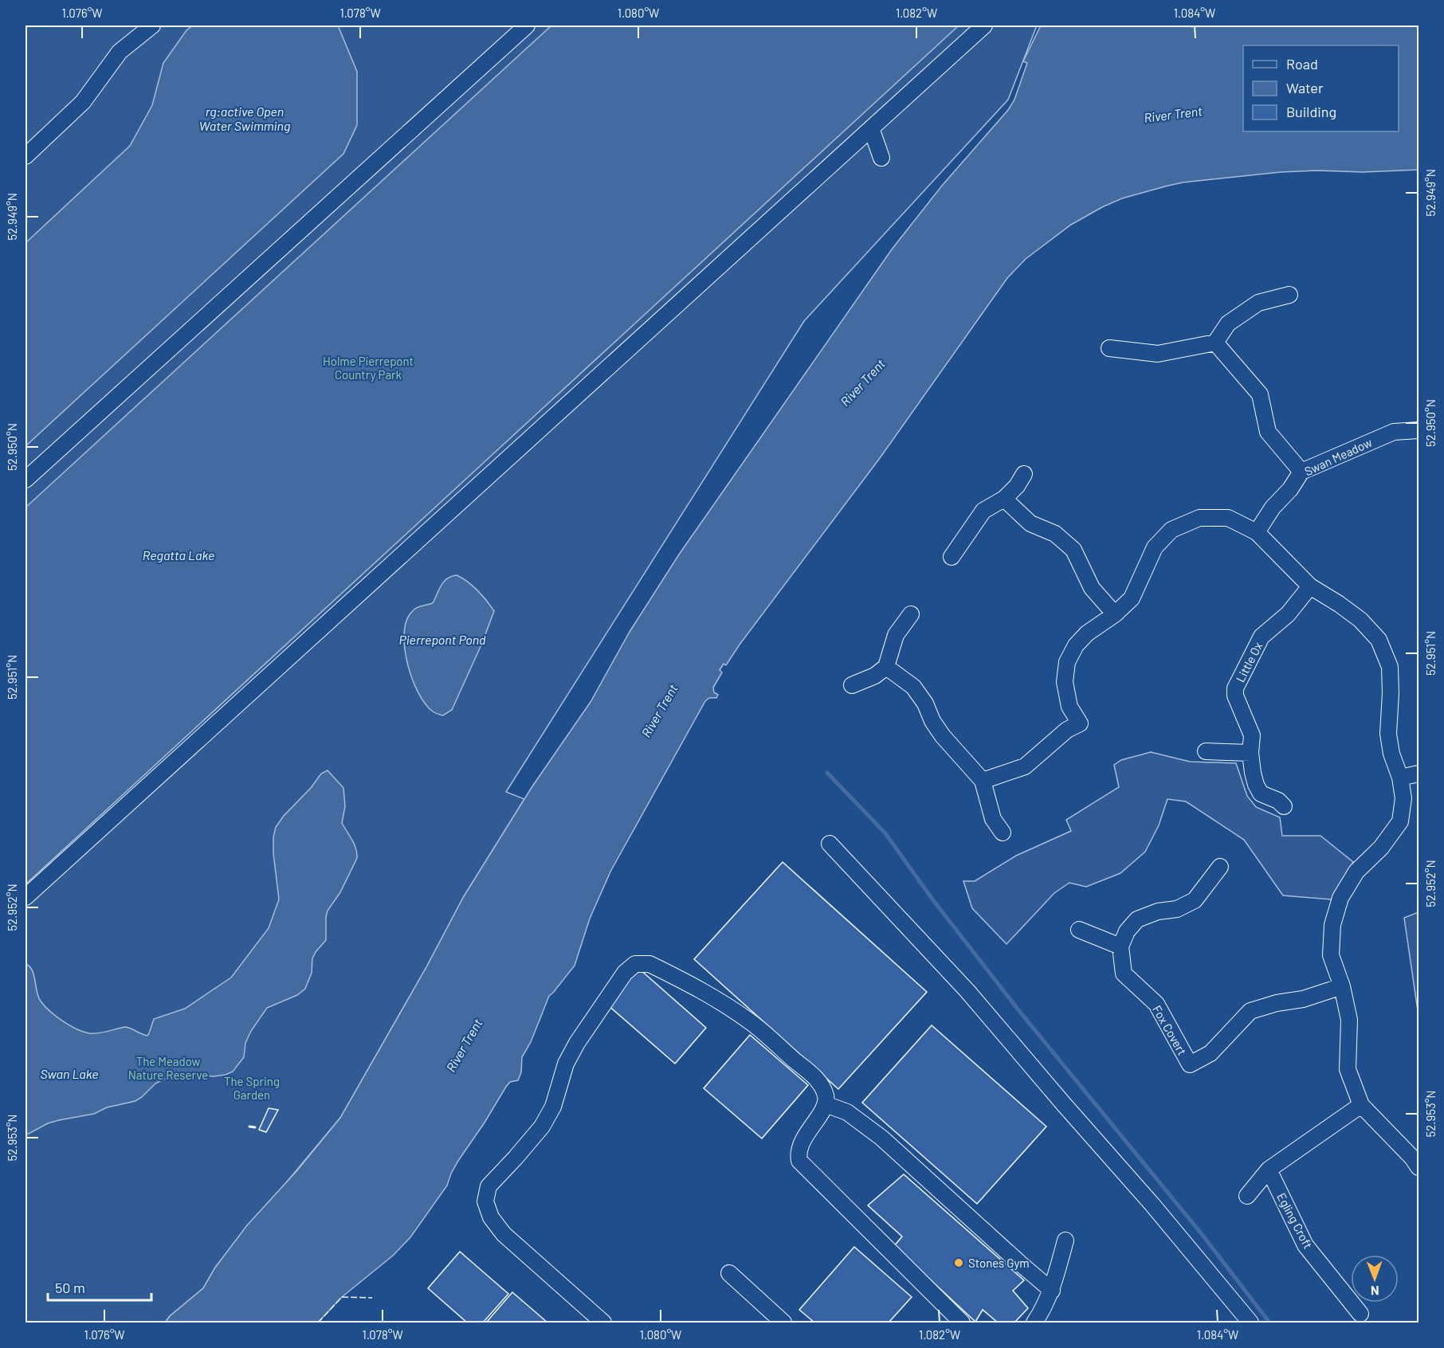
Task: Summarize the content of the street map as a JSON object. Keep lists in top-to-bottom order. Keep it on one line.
{"streets":{"street":["Swan Meadow","Little Ox","Fox Covert","Egling Croft"]},"water":["rg:active Open Water Swimming","River Trent","Regatta Lake","Pierrepont Pond","Swan Lake"],"parks":["Holme Pierrepont Country Park","The Meadow Nature Reserve","The Spring Garden"],"places":["Stones Gym"],"legend":["Road","Water","Building"],"scale_bar":"50 m","north":"bottom","coordinates":["1.076°W","1.078°W","1.080°W","1.082°W","1.084°W","52.949°N","52.950°N","52.951°N","52.952°N","52.953°N"]}
